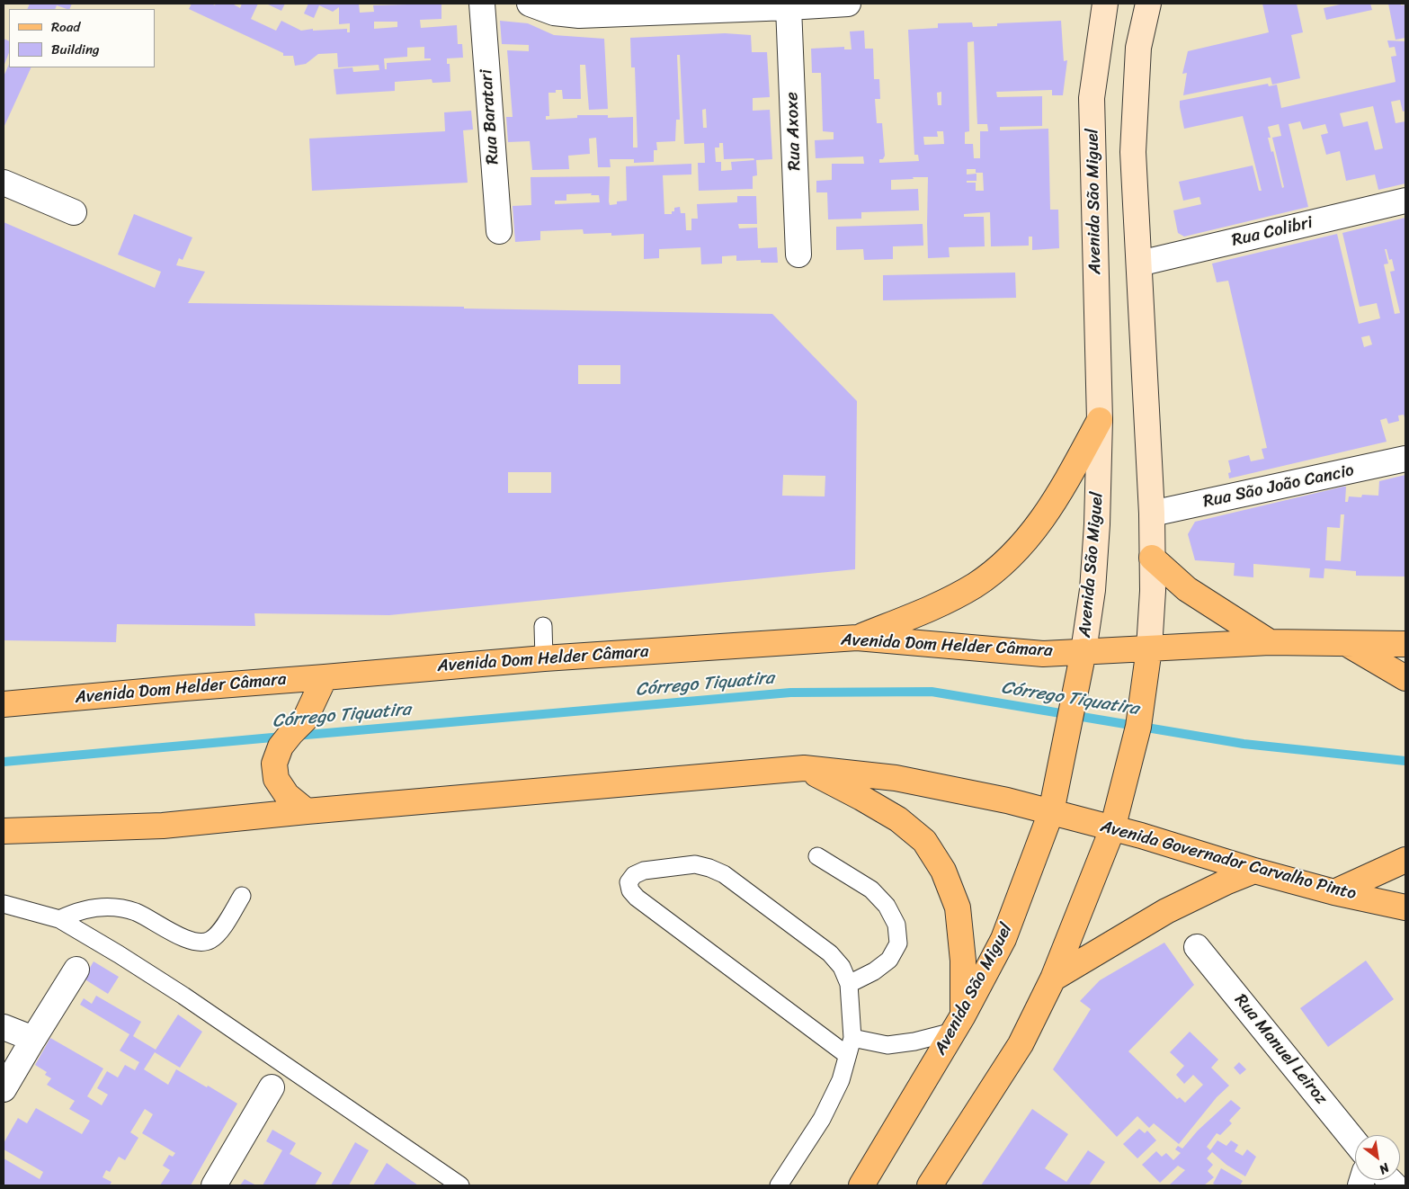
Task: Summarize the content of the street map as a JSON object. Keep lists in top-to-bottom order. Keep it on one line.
{"streets":{"main road":["Avenida São Miguel","Avenida Dom Helder Câmara","Avenida Governador Carvalho Pinto"],"street":["Rua Baratari","Rua Axoxe","Rua Colibri","Rua São João Cancio","Rua Manuel Leiroz"]},"crossings":[["Avenida São Miguel","Avenida Dom Helder Câmara"],["Avenida São Miguel","Avenida Governador Carvalho Pinto"]],"water":["Córrego Tiquatira"],"legend":["Road","Building"],"north":"bottom right"}
